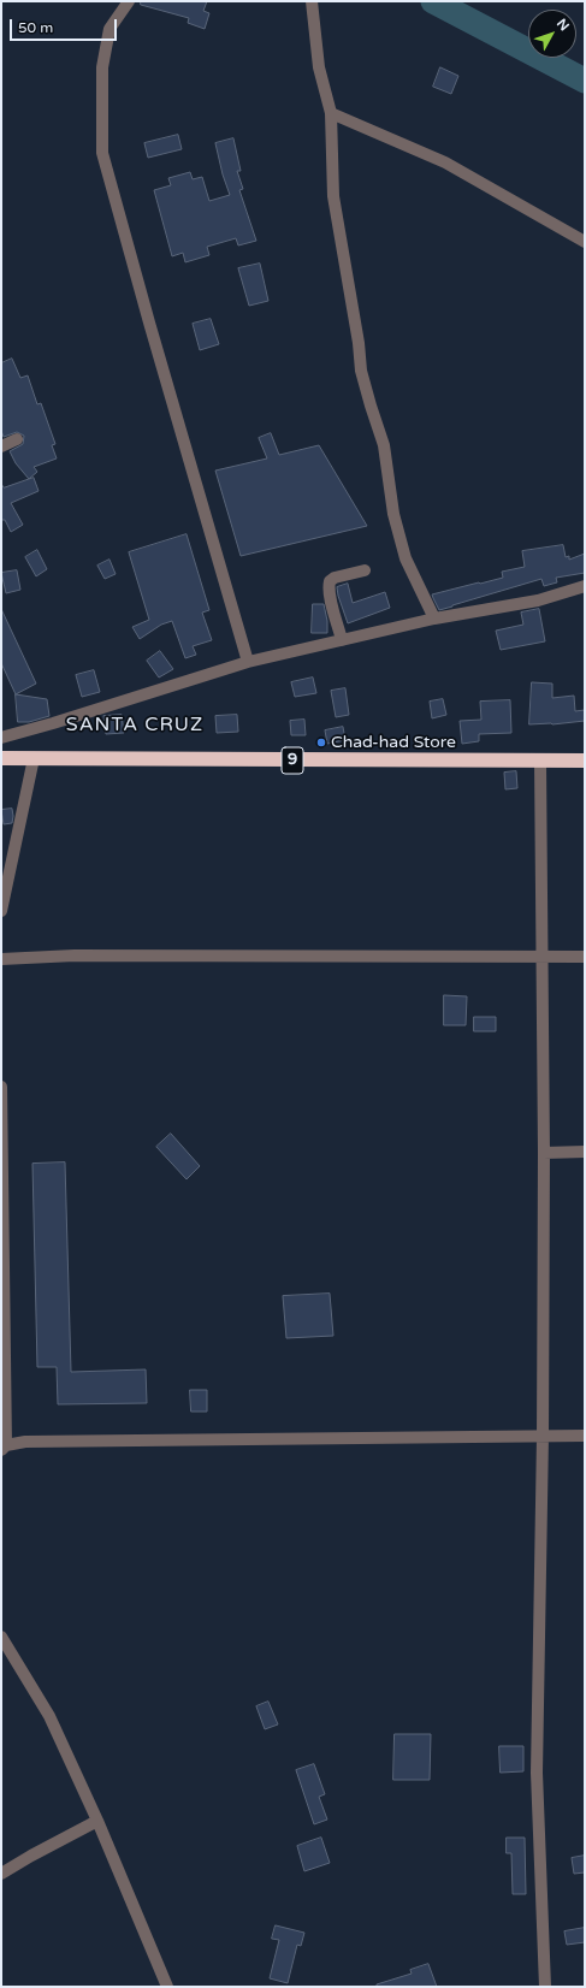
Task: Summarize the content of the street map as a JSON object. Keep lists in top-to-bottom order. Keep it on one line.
{"streets":{"highway":["9"]},"districts":["SANTA CRUZ"],"places":["Chad-had Store"],"scale_bar":"50 m","north":"top right"}
